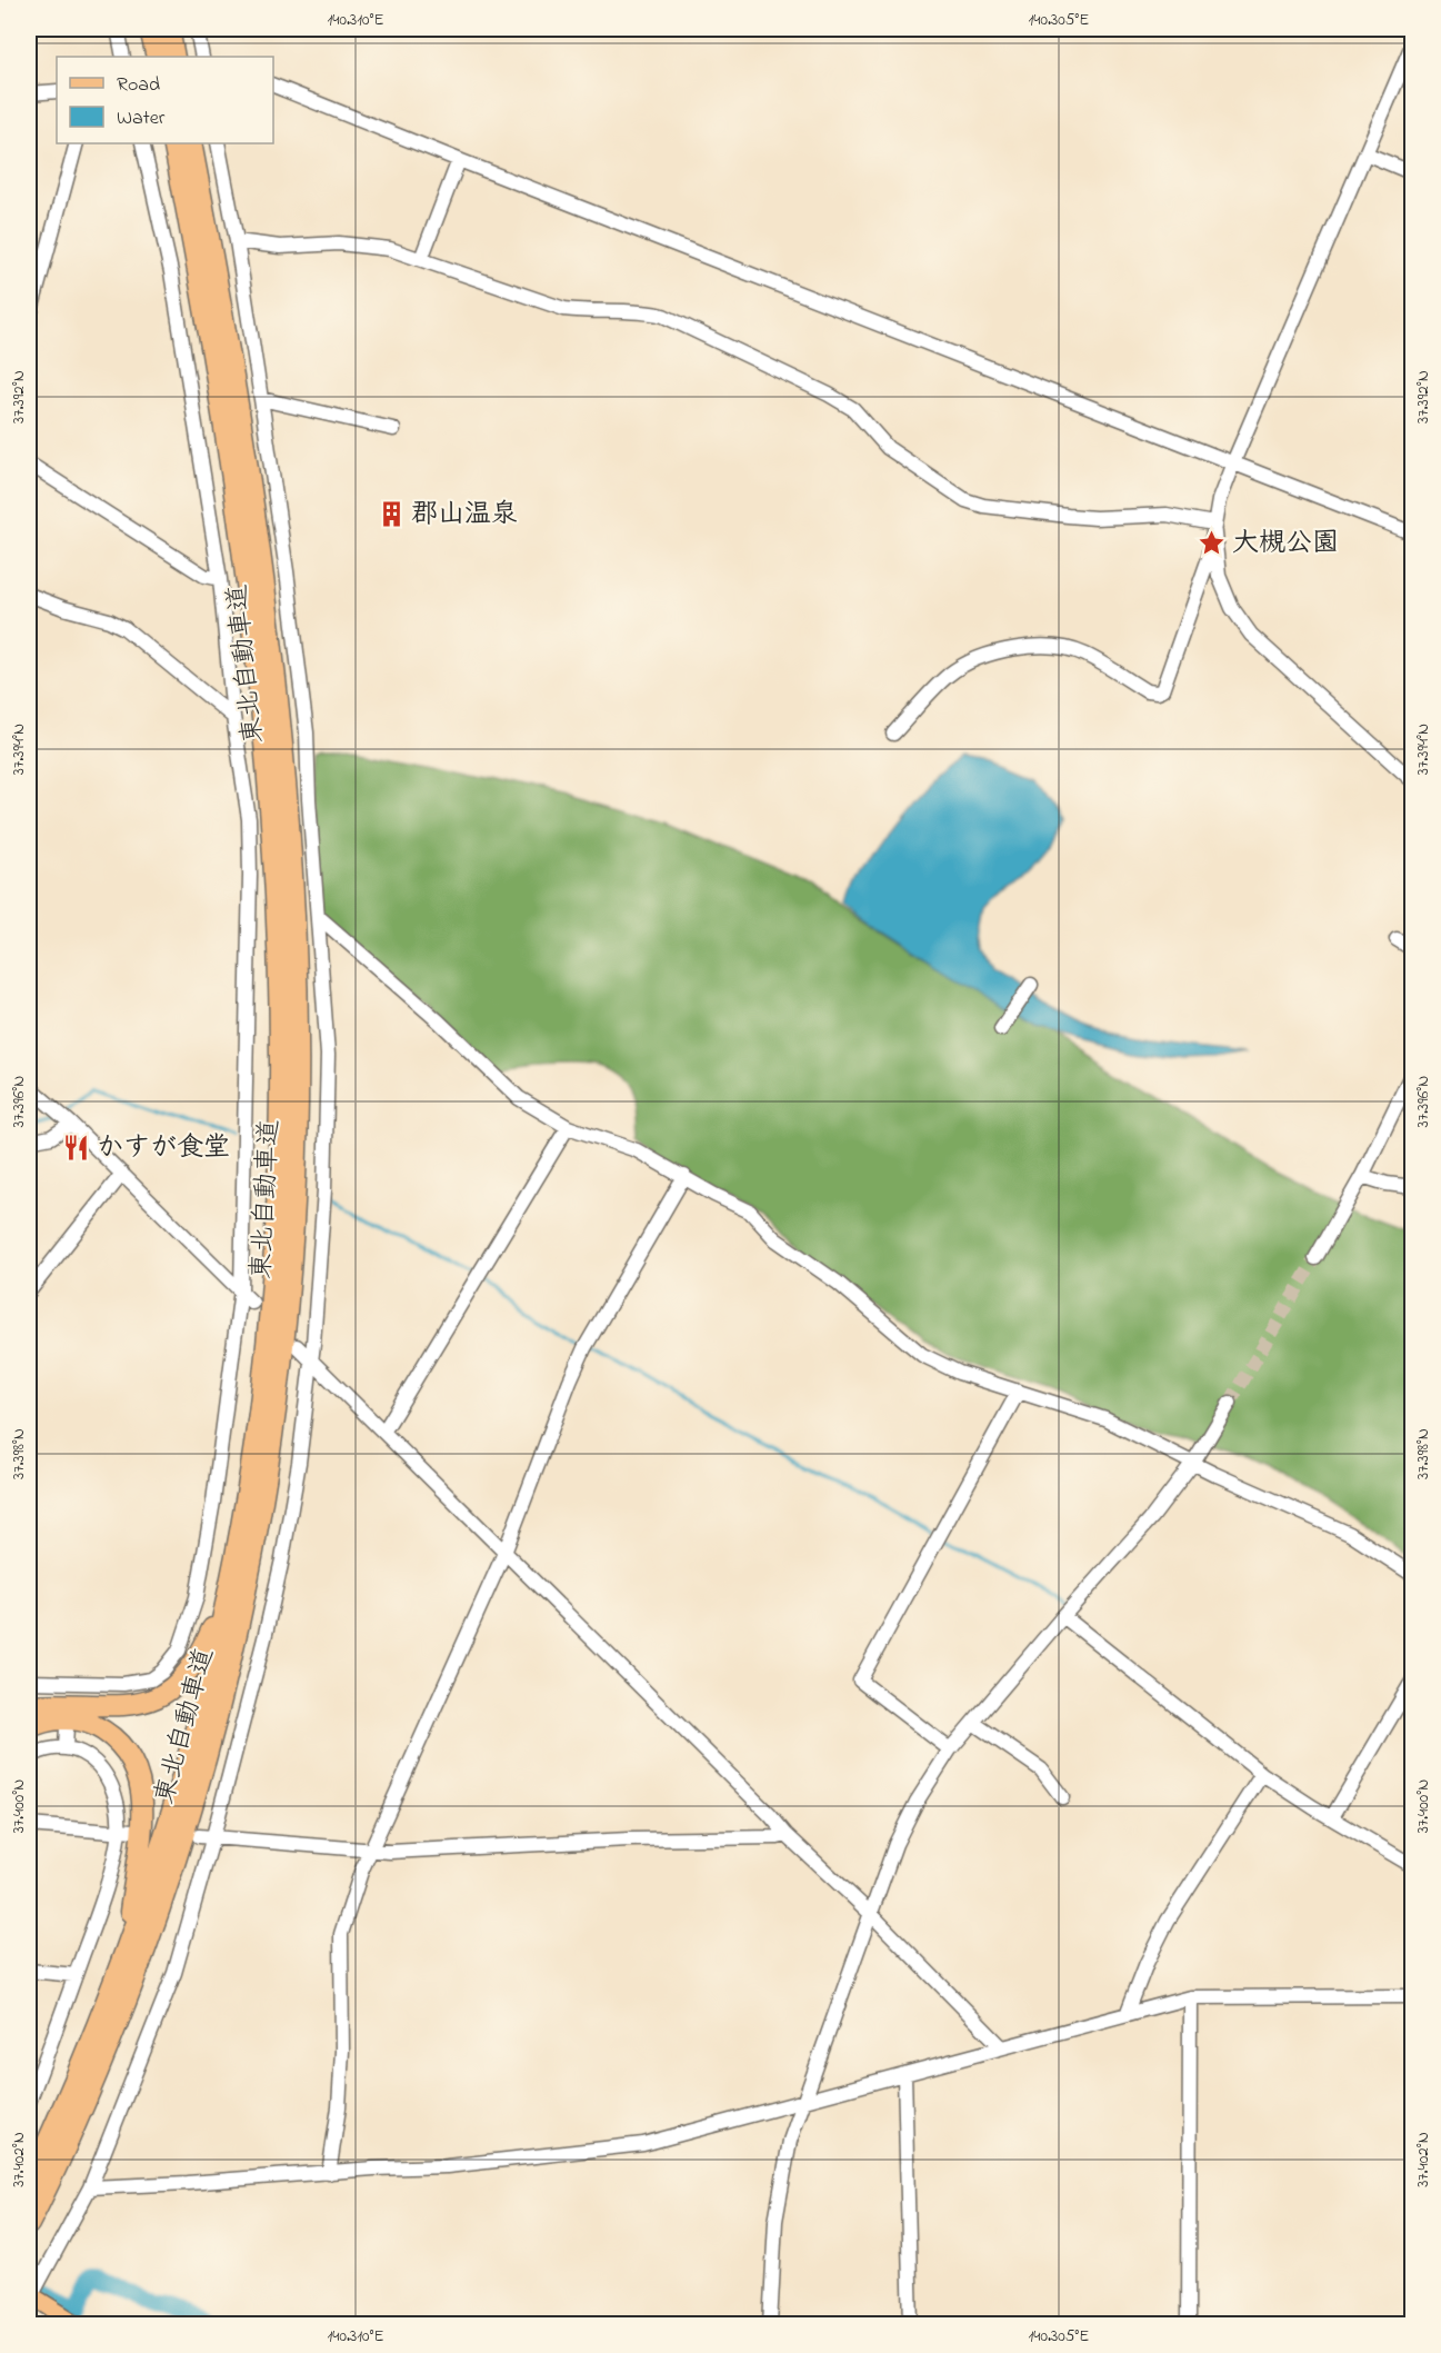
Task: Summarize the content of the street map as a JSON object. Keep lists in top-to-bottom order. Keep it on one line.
{"streets":{"highway":["東北自動車道"]},"places":{"building":["郡山温泉"],"place":["大槻公園"],"restaurant":["かすが食堂"]},"legend":["Road","Water"],"coordinates":["140.310°E","140.305°E","37.392°N","37.394°N","37.396°N","37.398°N","37.400°N","37.402°N"]}
